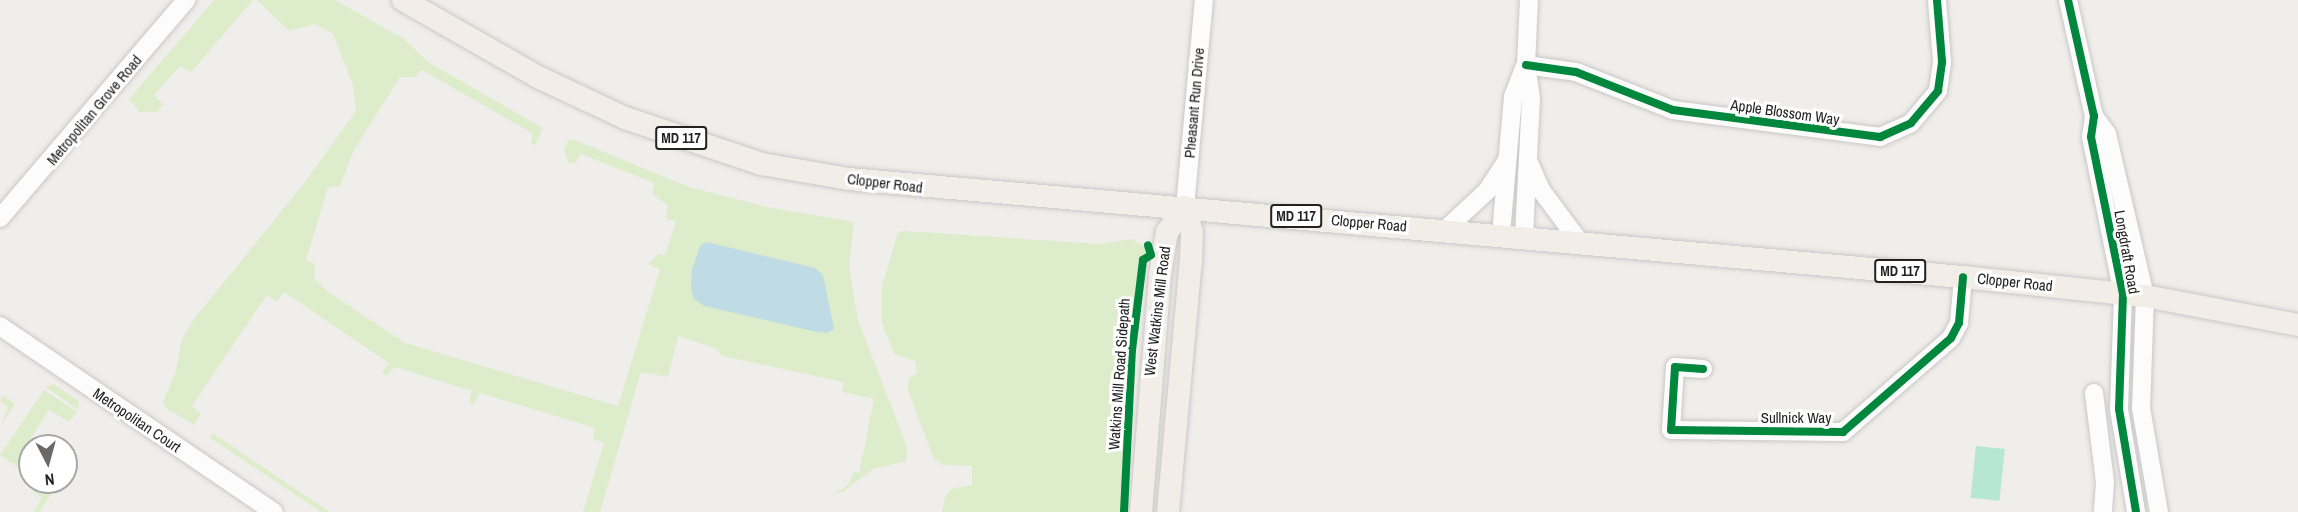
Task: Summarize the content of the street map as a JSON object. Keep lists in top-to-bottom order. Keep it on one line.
{"streets":{"main road":["MD 117","Clopper Road","West Watkins Mill Road"],"street":["Pheasant Run Drive","Metropolitan Grove Road","Apple Blossom Way","Longdraft Road","Sullnick Way","Metropolitan Court"],"cycle path":["Watkins Mill Road Sidepath"]},"crossings":[["Pheasant Run Drive","Clopper Road"],["Pheasant Run Drive","West Watkins Mill Road"],["Clopper Road","Longdraft Road"],["Clopper Road","West Watkins Mill Road"],["Clopper Road","Sullnick Way"]],"north":"bottom"}
